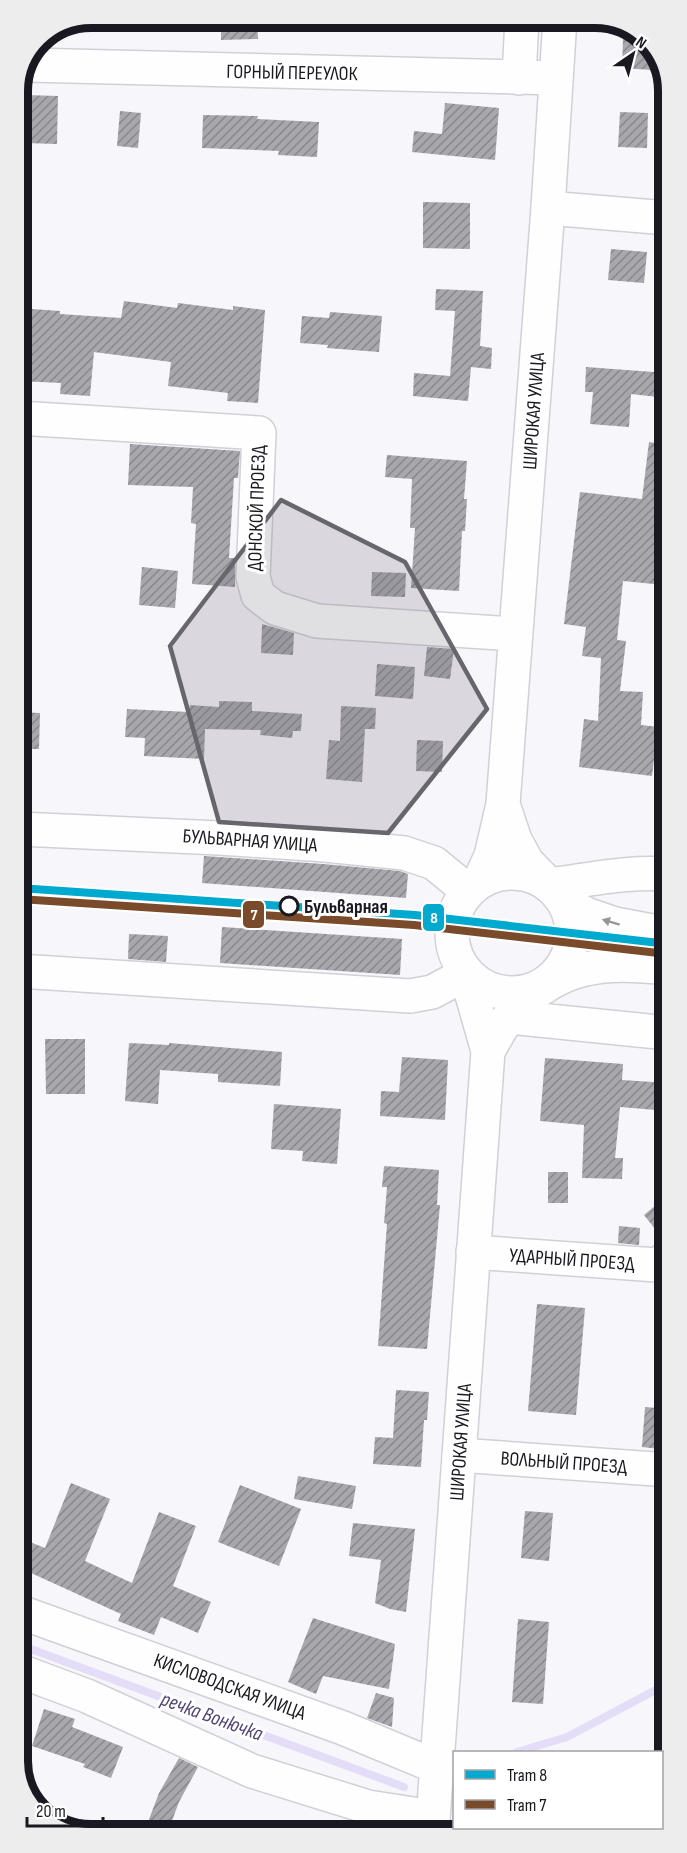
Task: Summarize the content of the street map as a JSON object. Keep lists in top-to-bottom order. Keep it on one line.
{"streets":{"street":["ГОРНЫЙ ПЕРЕУЛОК","ШИРОКАЯ УЛИЦА","ДОНСКОЙ ПРОЕЗД","БУЛЬВАРНАЯ УЛИЦА","УДАРНЫЙ ПРОЕЗД","ВОЛЬНЫЙ ПРОЕЗД","КИСЛОВОДСКАЯ УЛИЦА"]},"crossings":[["ГОРНЫЙ ПЕРЕУЛОК","ШИРОКАЯ УЛИЦА"],["ШИРОКАЯ УЛИЦА","ДОНСКОЙ ПРОЕЗД"],["ШИРОКАЯ УЛИЦА","БУЛЬВАРНАЯ УЛИЦА"],["ШИРОКАЯ УЛИЦА","УДАРНЫЙ ПРОЕЗД"],["ШИРОКАЯ УЛИЦА","ВОЛЬНЫЙ ПРОЕЗД"],["ШИРОКАЯ УЛИЦА","КИСЛОВОДСКАЯ УЛИЦА"]],"water":["речка Вонючка"],"places":["Бульварная"],"lines":["tram line 8","tram line 7"],"legend":["Tram 8","Tram 7"],"scale_bar":"20 m","north":"top right"}
